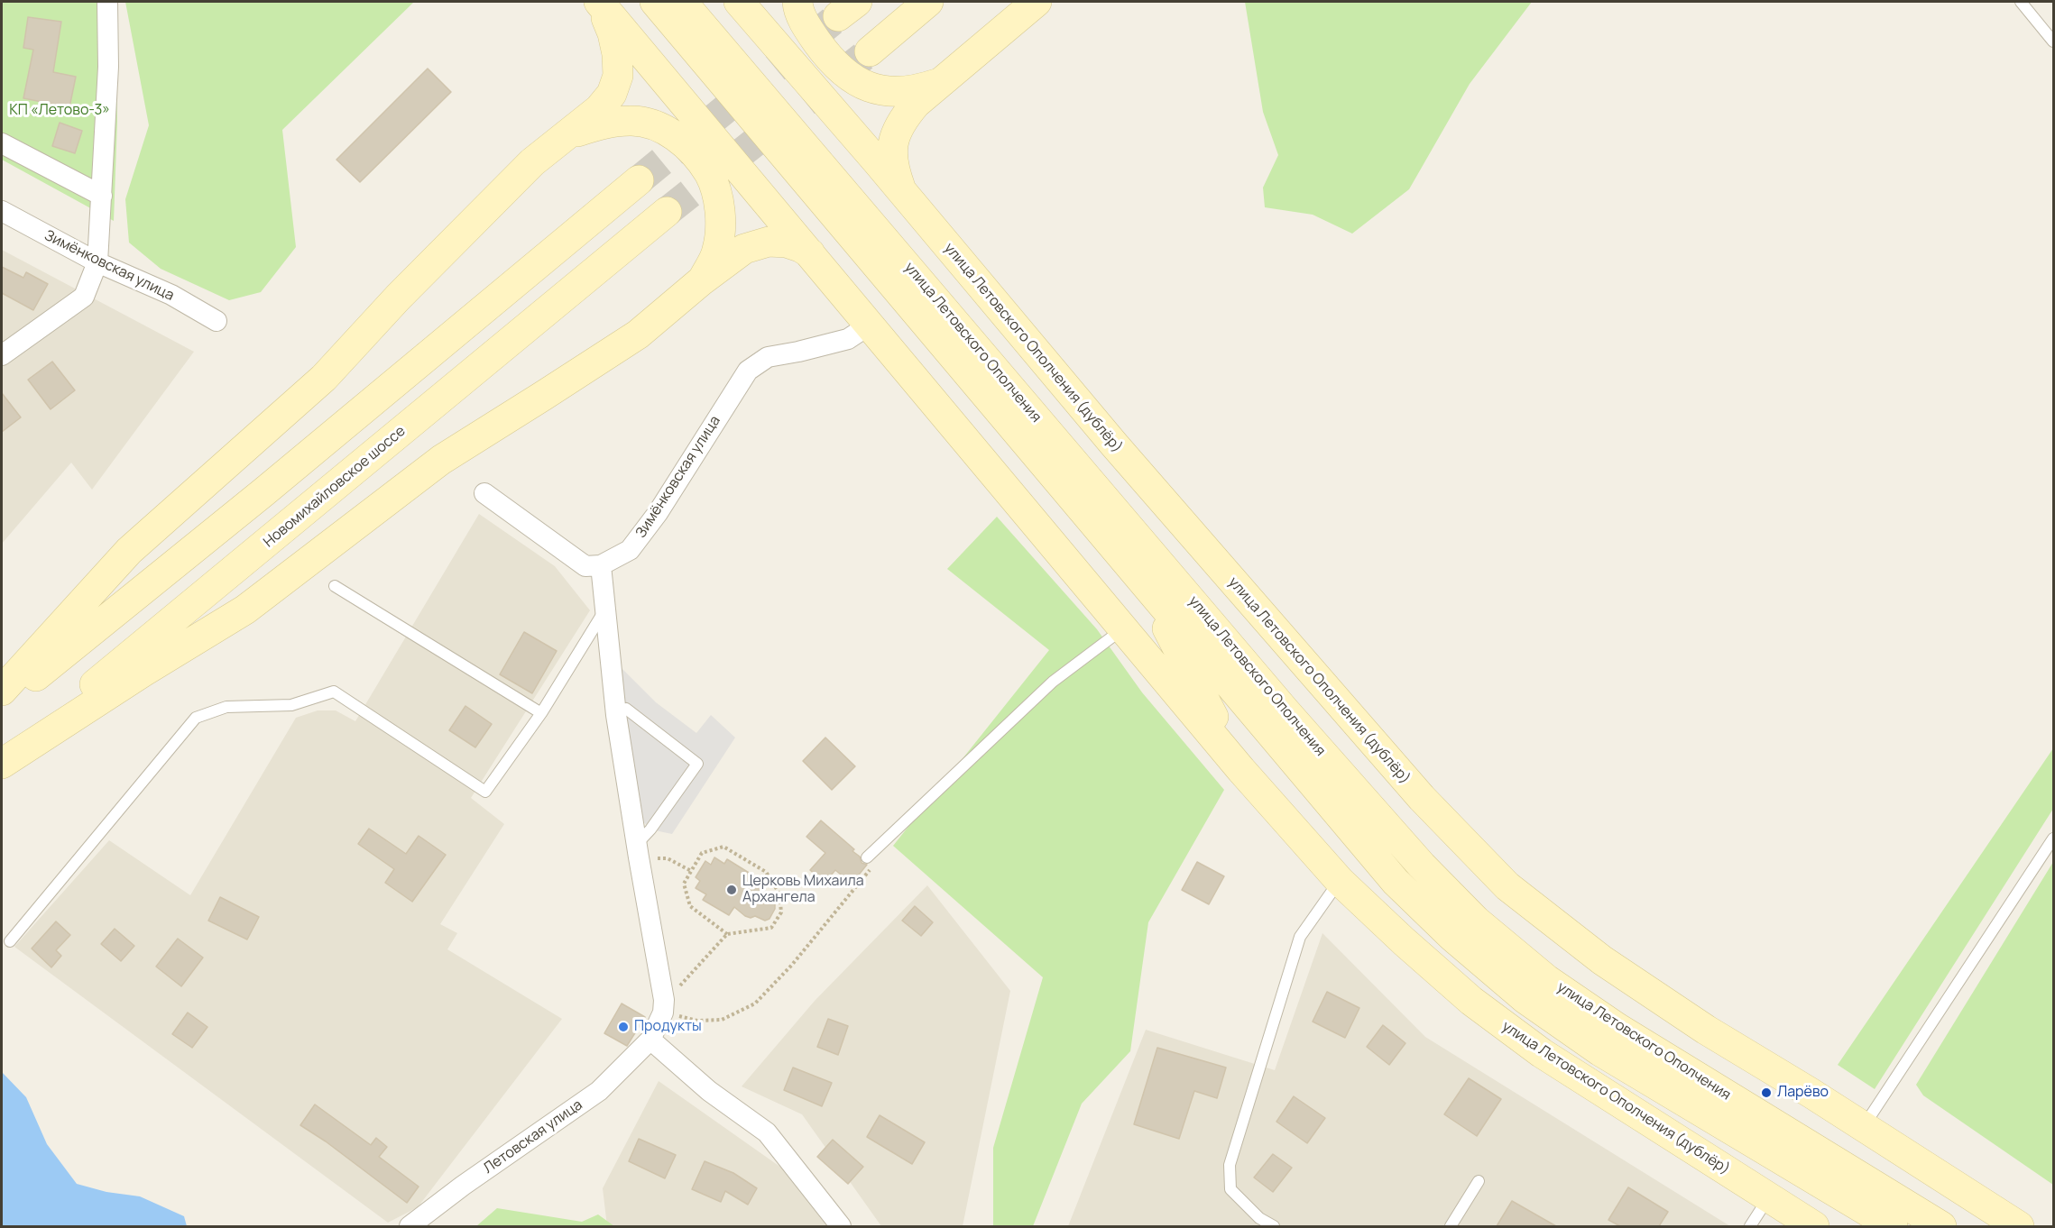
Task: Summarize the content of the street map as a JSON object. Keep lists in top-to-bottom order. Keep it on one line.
{"streets":{"street":["Зимёнковская улица","улица Летовского Ополчения","улица Летовского Ополчения (дублёр)","Новомихайловское шоссе","Летовская улица"]},"crossings":[["Зимёнковская улица","улица Летовского Ополчения (дублёр)"]],"parks":["КП «Летово-3»"],"places":["Церковь Михаила Архангела","Продукты","Ларёво"]}
